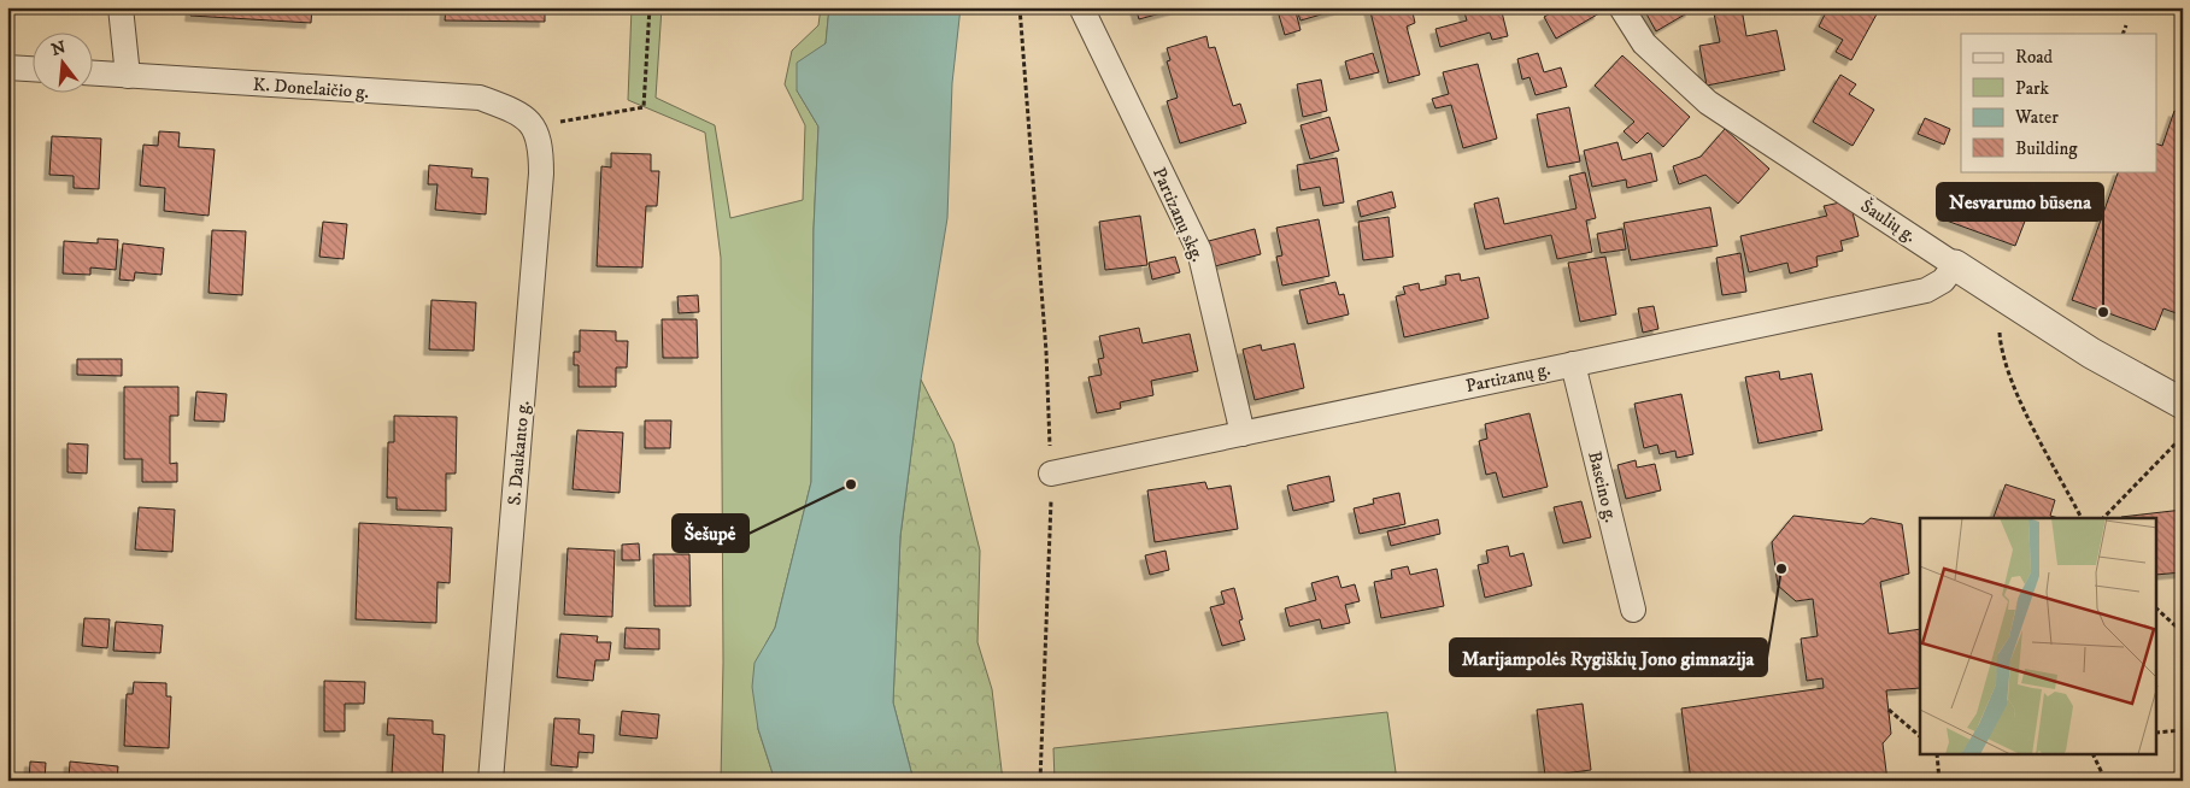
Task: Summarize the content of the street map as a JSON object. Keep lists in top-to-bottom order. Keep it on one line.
{"streets":{"street":["K. Donelaičio g.","Partizanų skg.","Šaulių g.","Partizanų g.","S. Daukanto g.","Baseino g."]},"crossings":[["K. Donelaičio g.","S. Daukanto g."],["Partizanų skg.","Partizanų g."],["Šaulių g.","Partizanų g."],["Partizanų g.","Baseino g."]],"places":["Nesvarumo būsena","Šešupė","Marijampolės Rygiškių Jono gimnazija"],"legend":["Road","Park","Water","Building"],"north":"top"}
